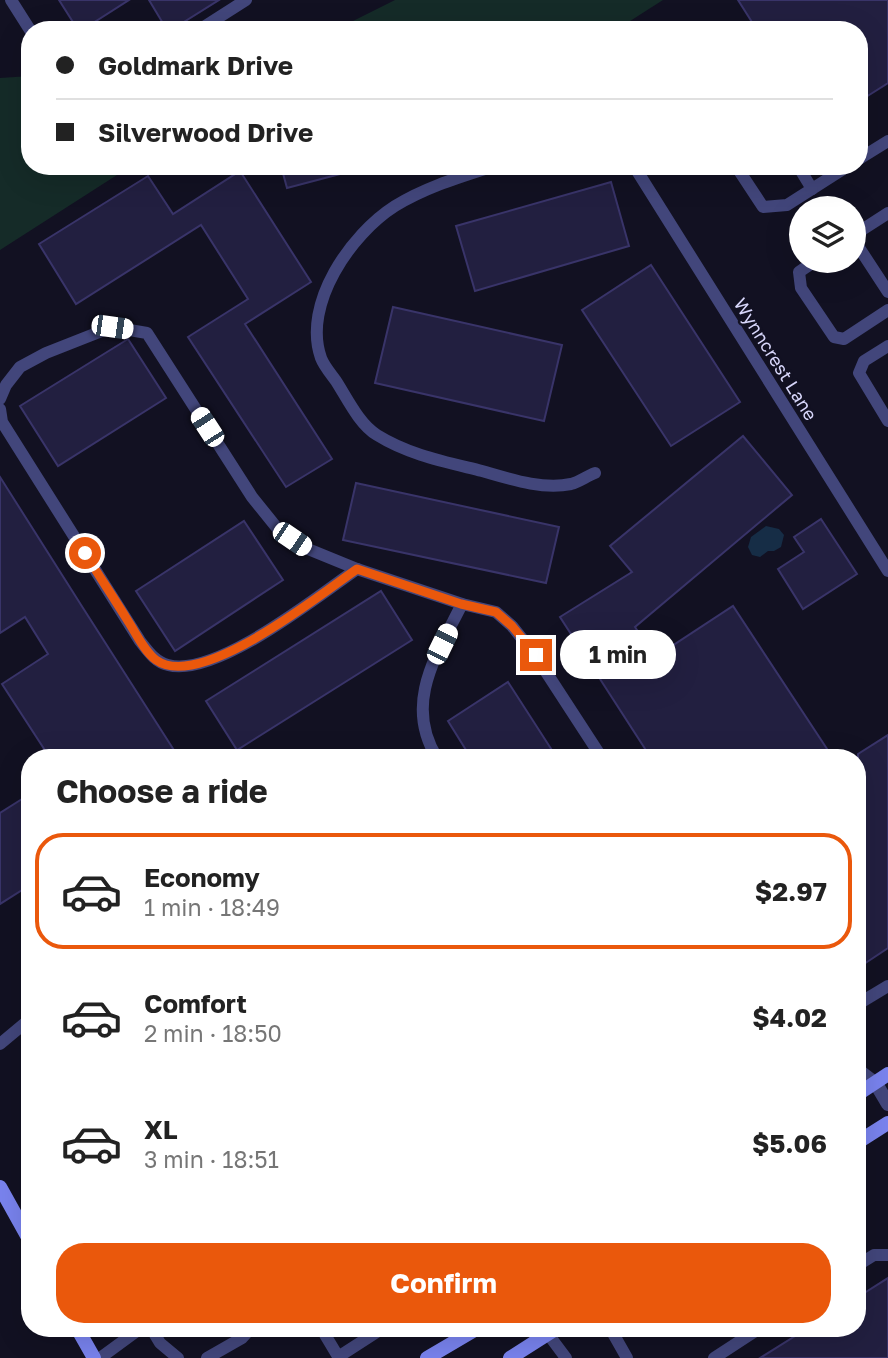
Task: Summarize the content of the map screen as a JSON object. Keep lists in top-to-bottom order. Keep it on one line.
{"streets":{"lane":["Wynncrest Lane"]},"page":{"banner":["Goldmark Drive","Silverwood Drive"],"bubble":"1 min","heading":"Choose a ride","list":[{"name":"Economy","note":"1 min · 18:49","value":"$2.97"},{"name":"Comfort","note":"2 min · 18:50","value":"$4.02"},{"name":"XL","note":"3 min · 18:51","value":"$5.06"}],"buttons":"Confirm"}}
